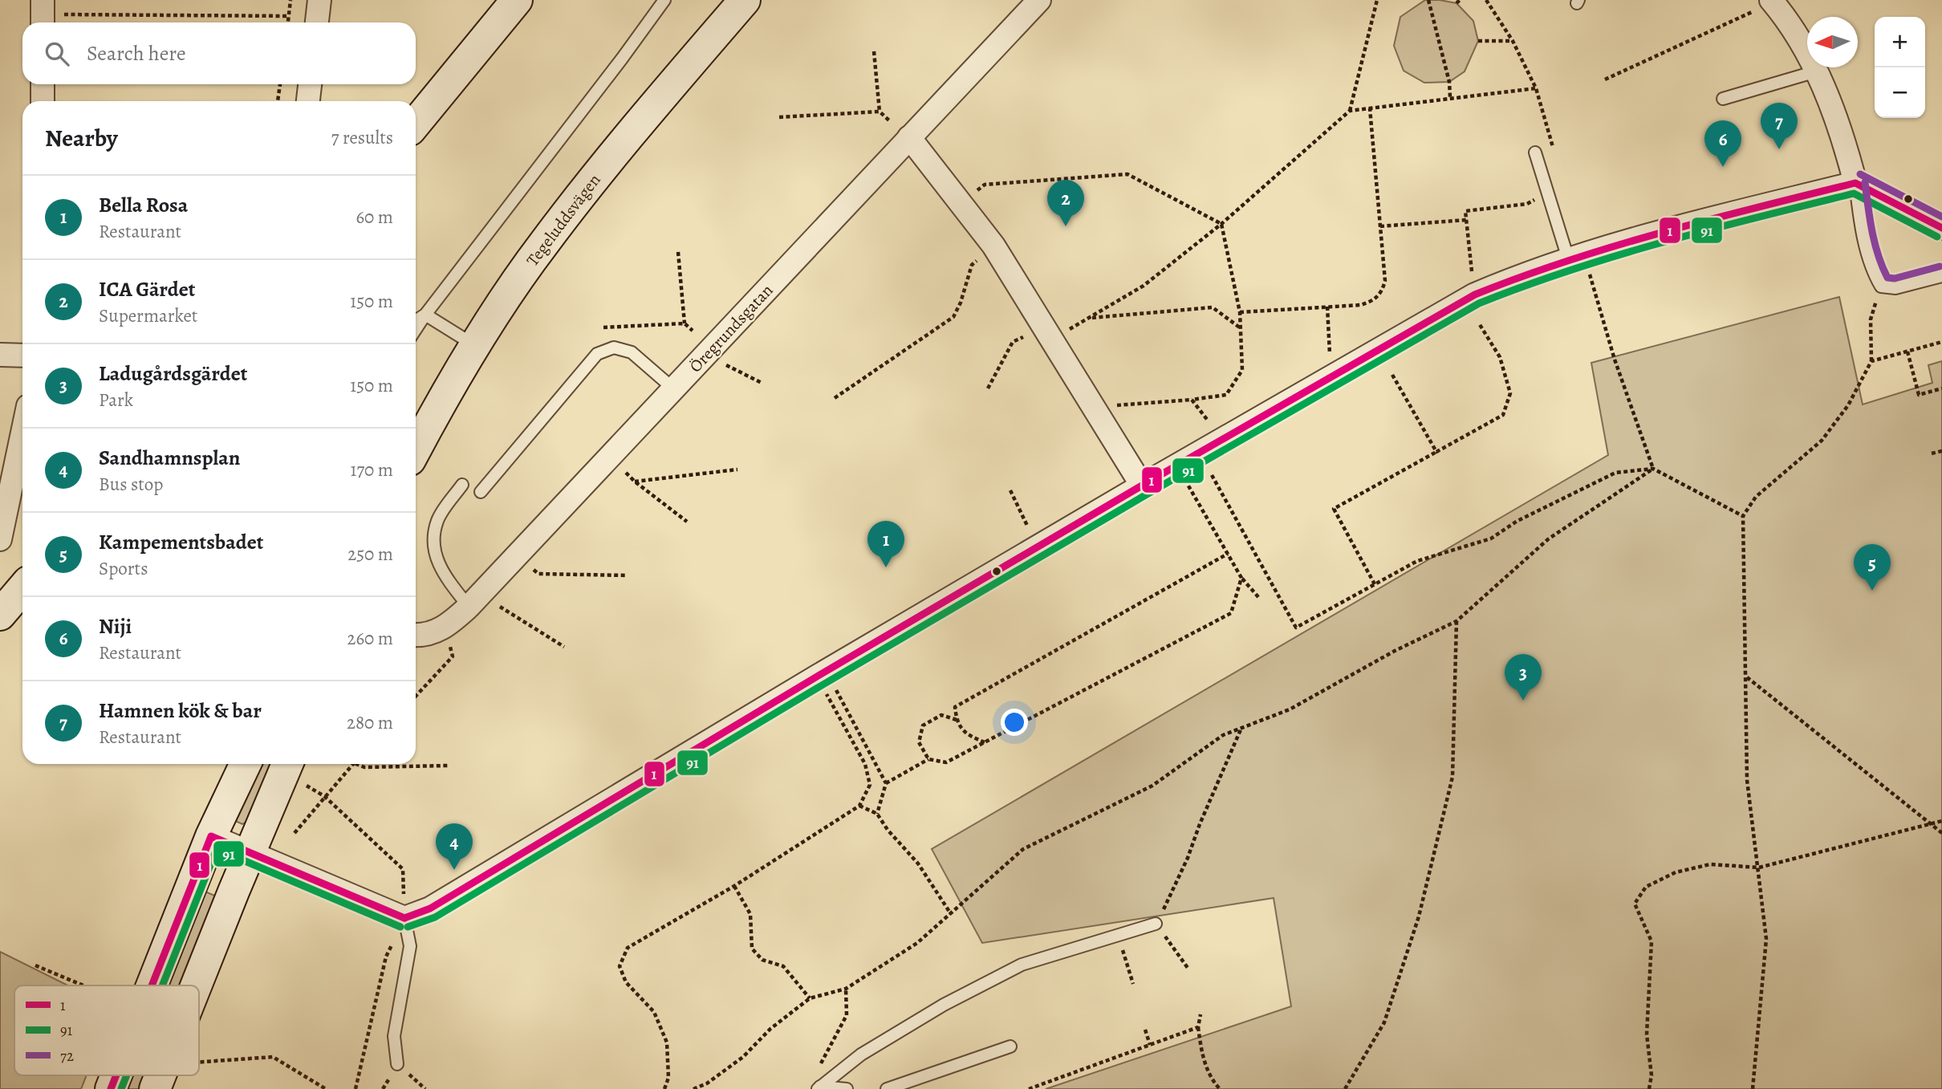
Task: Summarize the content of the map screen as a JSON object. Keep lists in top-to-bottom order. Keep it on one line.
{"streets":{"main road":["Tegeluddsvägen"],"street":["Öregrundsgatan"]},"lines":["transit line 72","transit line 1","transit line 91"],"legend":["1","91","72"],"north":"left","page":{"map_buttons":["+","−"],"search":"Search here","heading":["Nearby","7 results"],"pins":["7","6","2","1","5","3","4"],"list":[{"mark":"1","name":"Bella Rosa","note":"Restaurant","value":"60 m"},{"mark":"2","name":"ICA Gärdet","note":"Supermarket","value":"150 m"},{"mark":"3","name":"Ladugårdsgärdet","note":"Park","value":"150 m"},{"mark":"4","name":"Sandhamnsplan","note":"Bus stop","value":"170 m"},{"mark":"5","name":"Kampementsbadet","note":"Sports","value":"250 m"},{"mark":"6","name":"Niji","note":"Restaurant","value":"260 m"},{"mark":"7","name":"Hamnen kök & bar","note":"Restaurant","value":"280 m"}]}}
